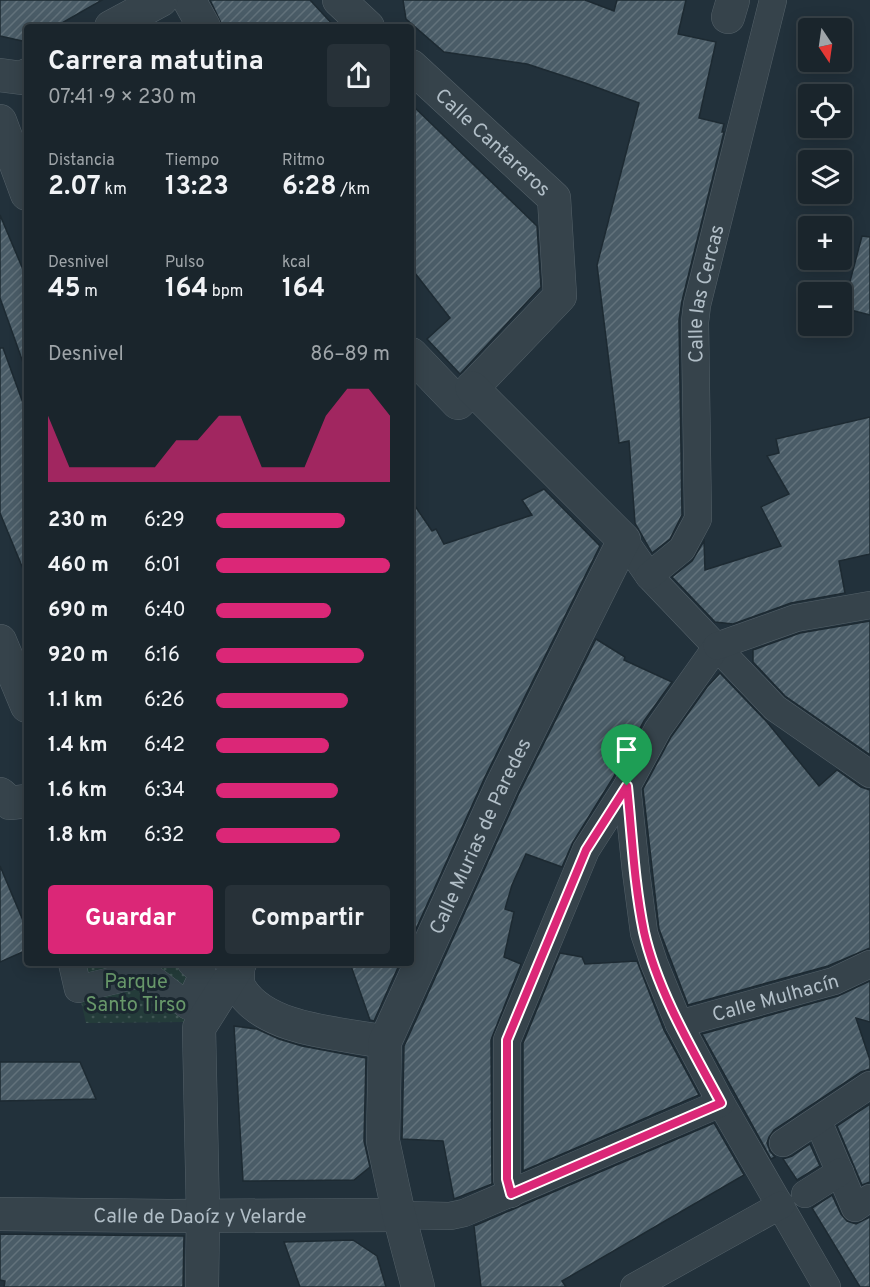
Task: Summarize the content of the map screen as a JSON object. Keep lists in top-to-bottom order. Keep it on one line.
{"streets":{"street":["Calle Cantareros","Calle las Cercas","Calle Murias de Paredes","Calle Mulhacín","Calle de Daoíz y Velarde"]},"crossings":[["Calle Murias de Paredes","Calle de Daoíz y Velarde"]],"parks":["Parque Santo Tirso"],"north":"bottom","page":{"map_buttons":["+","−"],"heading":["Carrera matutina","07:41 · 9 × 230 m"],"stats":[["Distancia","2.07 km"],["Tiempo","13:23"],["Ritmo","6:28 /km"],["Desnivel","45 m"],["Pulso","164 bpm"],["kcal","164"]],"chart":["Desnivel","86–89 m"],"list":[{"name":"230 m","note":"6:29"},{"name":"460 m","note":"6:01"},{"name":"690 m","note":"6:40"},{"name":"920 m","note":"6:16"},{"name":"1.1 km","note":"6:26"},{"name":"1.4 km","note":"6:42"},{"name":"1.6 km","note":"6:34"},{"name":"1.8 km","note":"6:32"}],"buttons":["Guardar","Compartir"]}}
